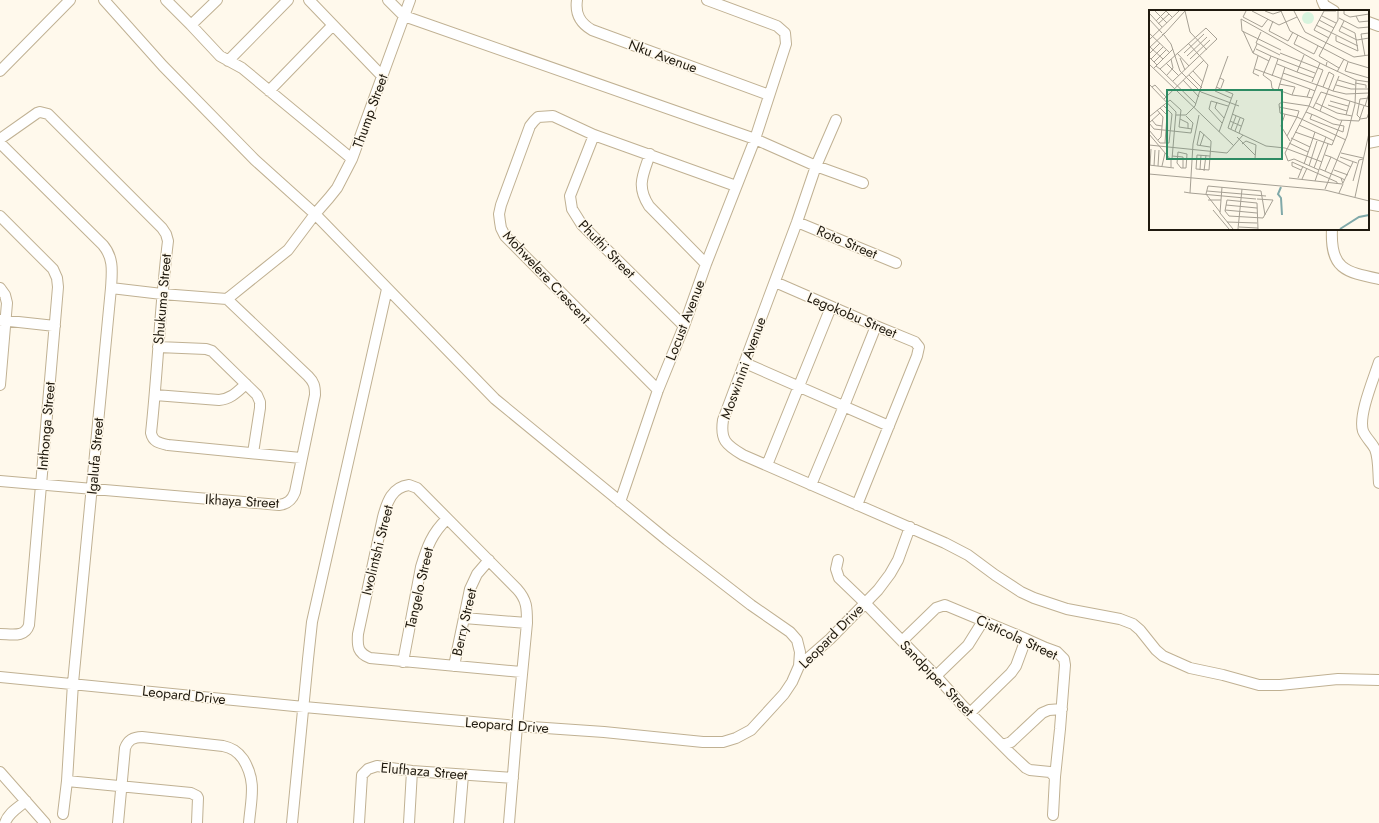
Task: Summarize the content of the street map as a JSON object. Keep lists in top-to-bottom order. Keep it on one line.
{"streets":{"street":["Nku Avenue","Thump Street","Roto Street","Phuthi Street","Mohwelere Crescent","Shukuma Street","Legokobu Street","Locust Avenue","Moswinini Avenue","Inthonga Street","Igalufa Street","Ikhaya Street","Iwolintshi Street","Tangelo Street","Berry Street","Leopard Drive","Cisticola Street","Sandpiper Street","Elufhaza Street"]},"crossings":[["Nku Avenue","Locust Avenue"],["Thump Street","Ikhaya Street"],["Roto Street","Moswinini Avenue"],["Phuthi Street","Mohwelere Crescent"],["Phuthi Street","Locust Avenue"],["Mohwelere Crescent","Locust Avenue"],["Shukuma Street","Ikhaya Street"],["Legokobu Street","Moswinini Avenue"],["Moswinini Avenue","Leopard Drive"],["Inthonga Street","Ikhaya Street"],["Igalufa Street","Ikhaya Street"],["Igalufa Street","Leopard Drive"],["Iwolintshi Street","Tangelo Street"],["Iwolintshi Street","Berry Street"],["Iwolintshi Street","Leopard Drive"],["Leopard Drive","Sandpiper Street"],["Cisticola Street","Sandpiper Street"]]}
